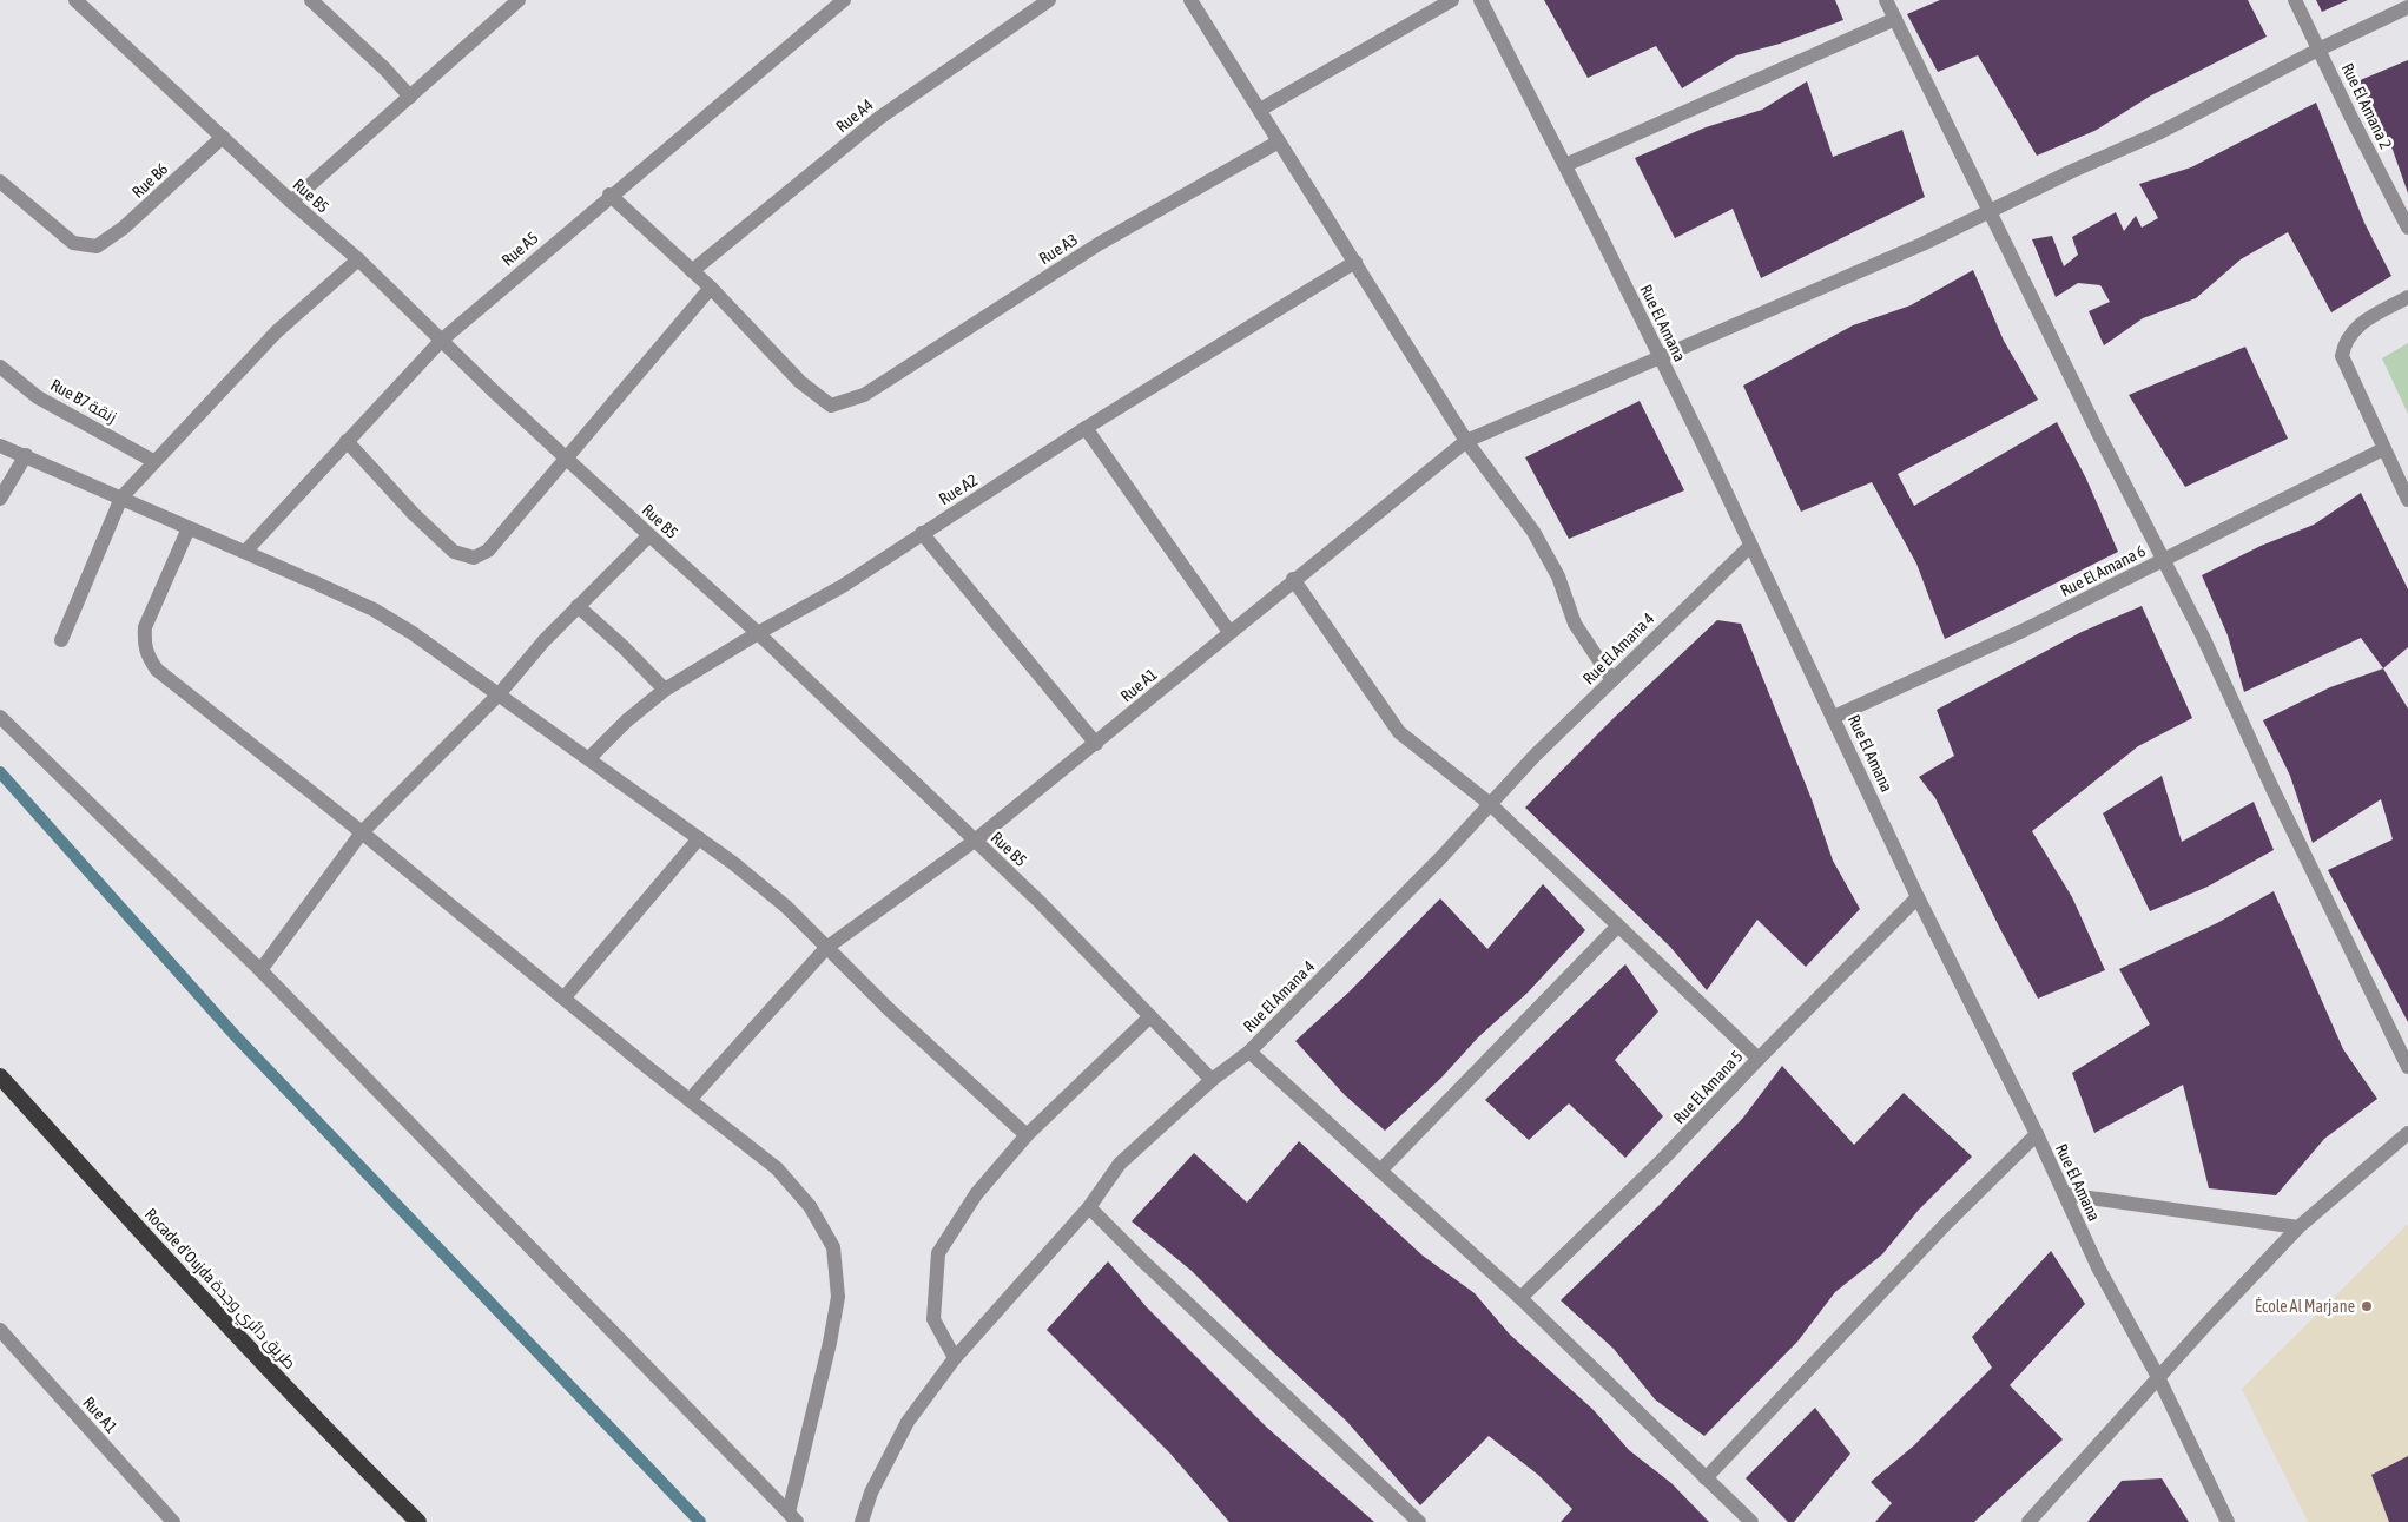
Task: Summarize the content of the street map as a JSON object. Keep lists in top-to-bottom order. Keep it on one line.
{"streets":{"highway":["Rocade d'Oujda طريق دائري وجدة"],"street":["Rue El Amana 2","Rue A4","Rue B6","Rue B5","Rue A5","Rue A3","Rue El Amana","Rue B7 زنقة","Rue A2","Rue El Amana 6","Rue El Amana 4","Rue A1","Rue El Amana 5"]},"crossings":[["Rue El Amana 2","Rue A1"],["Rue A4","Rue A3"],["Rue B6","Rue B5"],["Rue B5","Rue A5"],["Rue B5","Rue A2"],["Rue B5","Rue El Amana 4"],["Rue B5","Rue A1"],["Rue A5","Rue A3"],["Rue El Amana","Rue El Amana 6"],["Rue El Amana","Rue El Amana 4"],["Rue El Amana","Rue A1"],["Rue El Amana","Rue El Amana 5"]],"places":["École Al Marjane"]}
